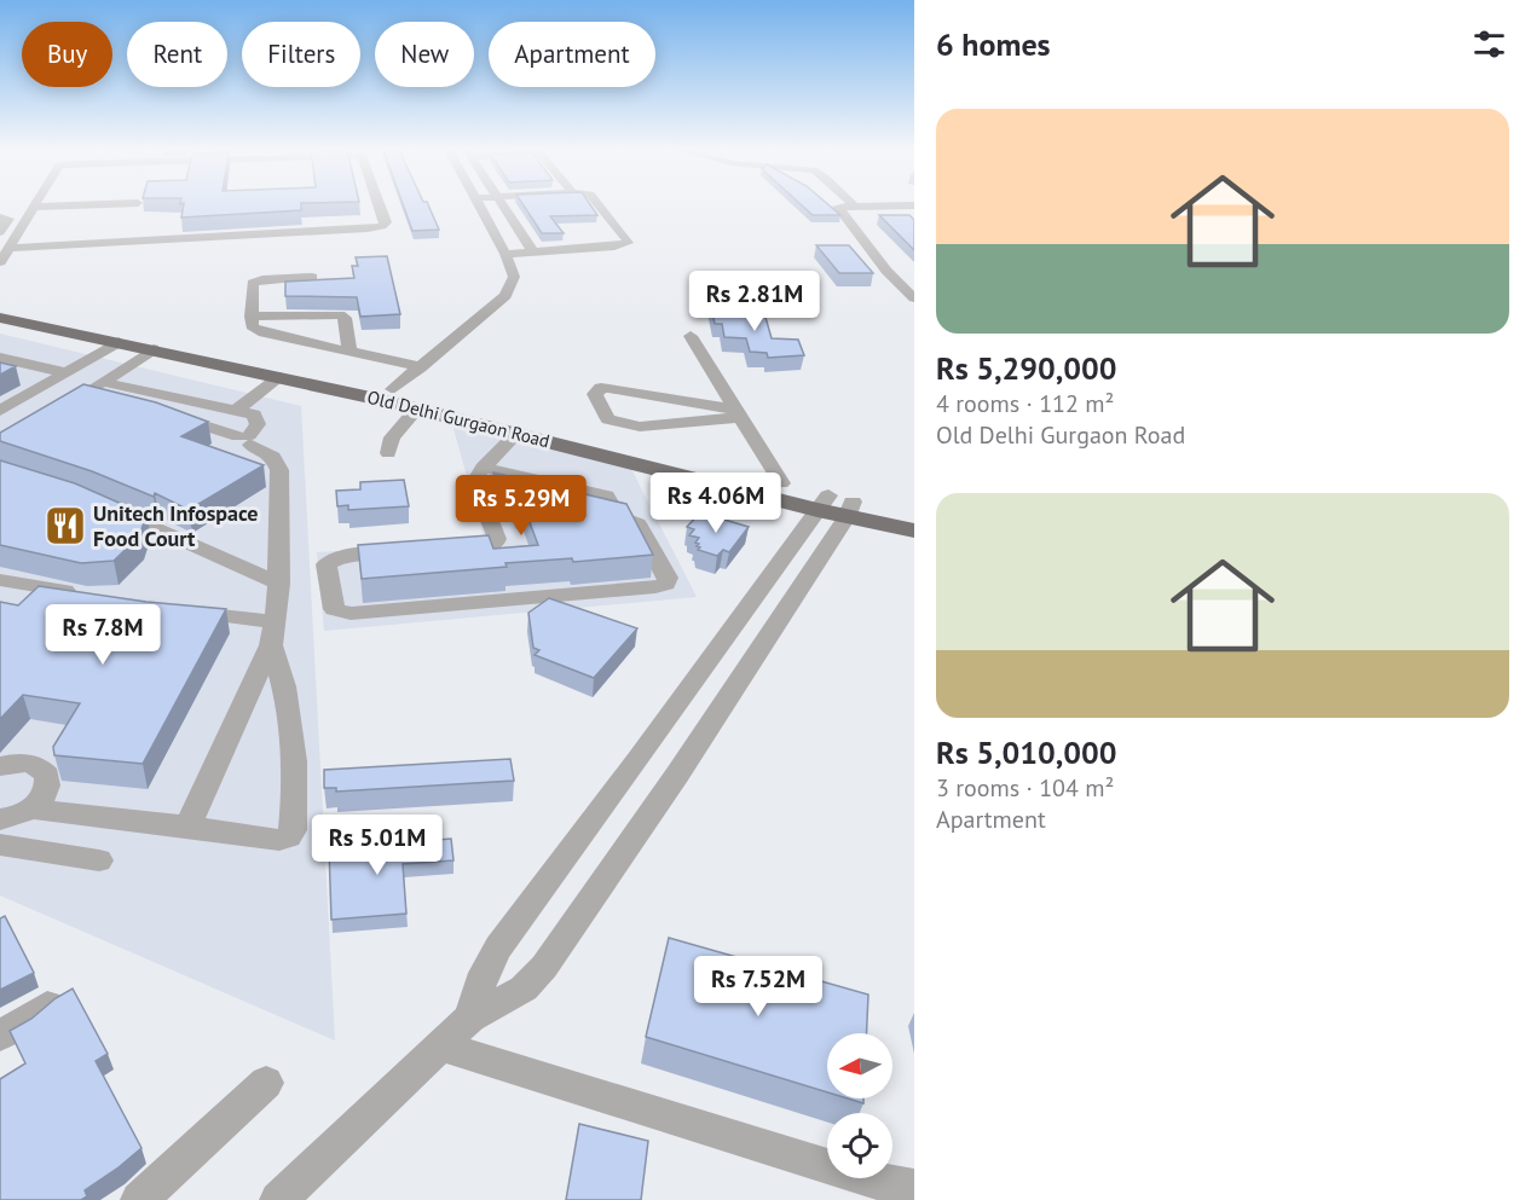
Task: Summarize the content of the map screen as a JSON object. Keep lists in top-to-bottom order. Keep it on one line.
{"streets":{"main road":["Old Delhi Gurgaon Road"]},"places":{"restaurant":["Unitech Infospace Food Court"]},"north":"left","page":{"heading":"6 homes","chip":["Buy","Rent","Filters","New","Apartment"],"list":[{"name":"Rs 5,290,000","note":"4 rooms · 112 m² · Old Delhi Gurgaon Road"},{"name":"Rs 5,010,000","note":"3 rooms · 104 m² · Apartment"}],"price":["Rs 2.81M","Rs 4.06M","Rs 5.29M","Rs 7.8M","Rs 5.01M","Rs 7.52M"]}}
